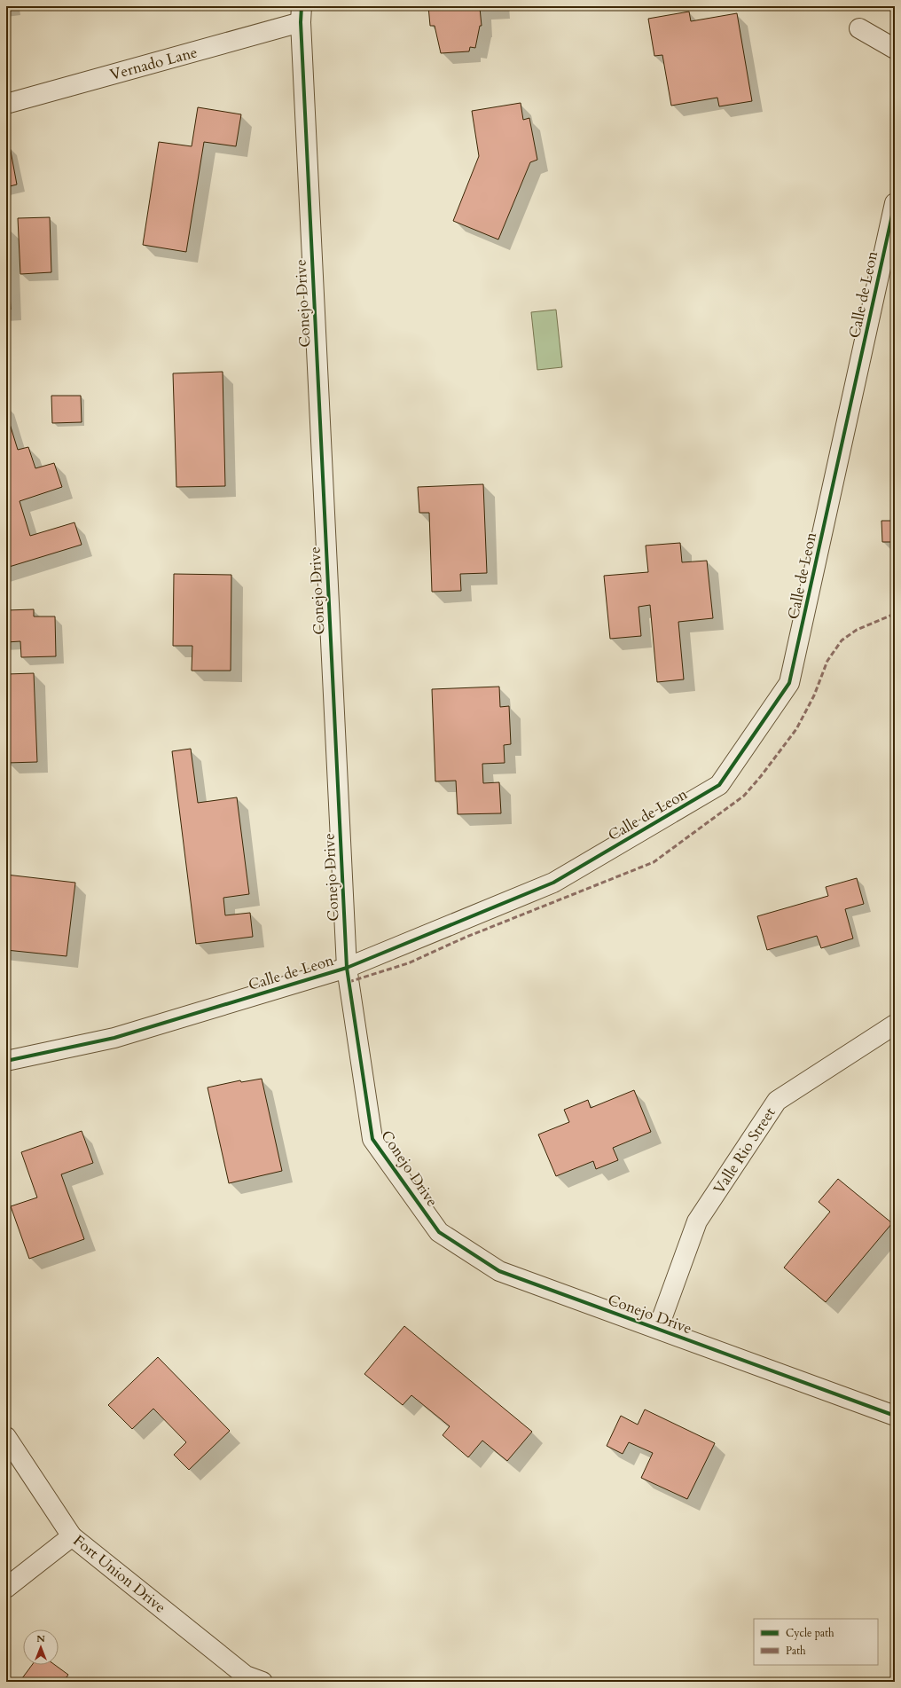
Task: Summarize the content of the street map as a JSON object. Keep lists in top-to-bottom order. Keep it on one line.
{"streets":{"street":["Vernado Lane","Calle de Leon","Conejo Drive","Valle Rio Street","Fort Union Drive"]},"crossings":[["Vernado Lane","Conejo Drive"],["Calle de Leon","Conejo Drive"],["Conejo Drive","Valle Rio Street"]],"legend":["Cycle path","Path"],"north":"top"}
